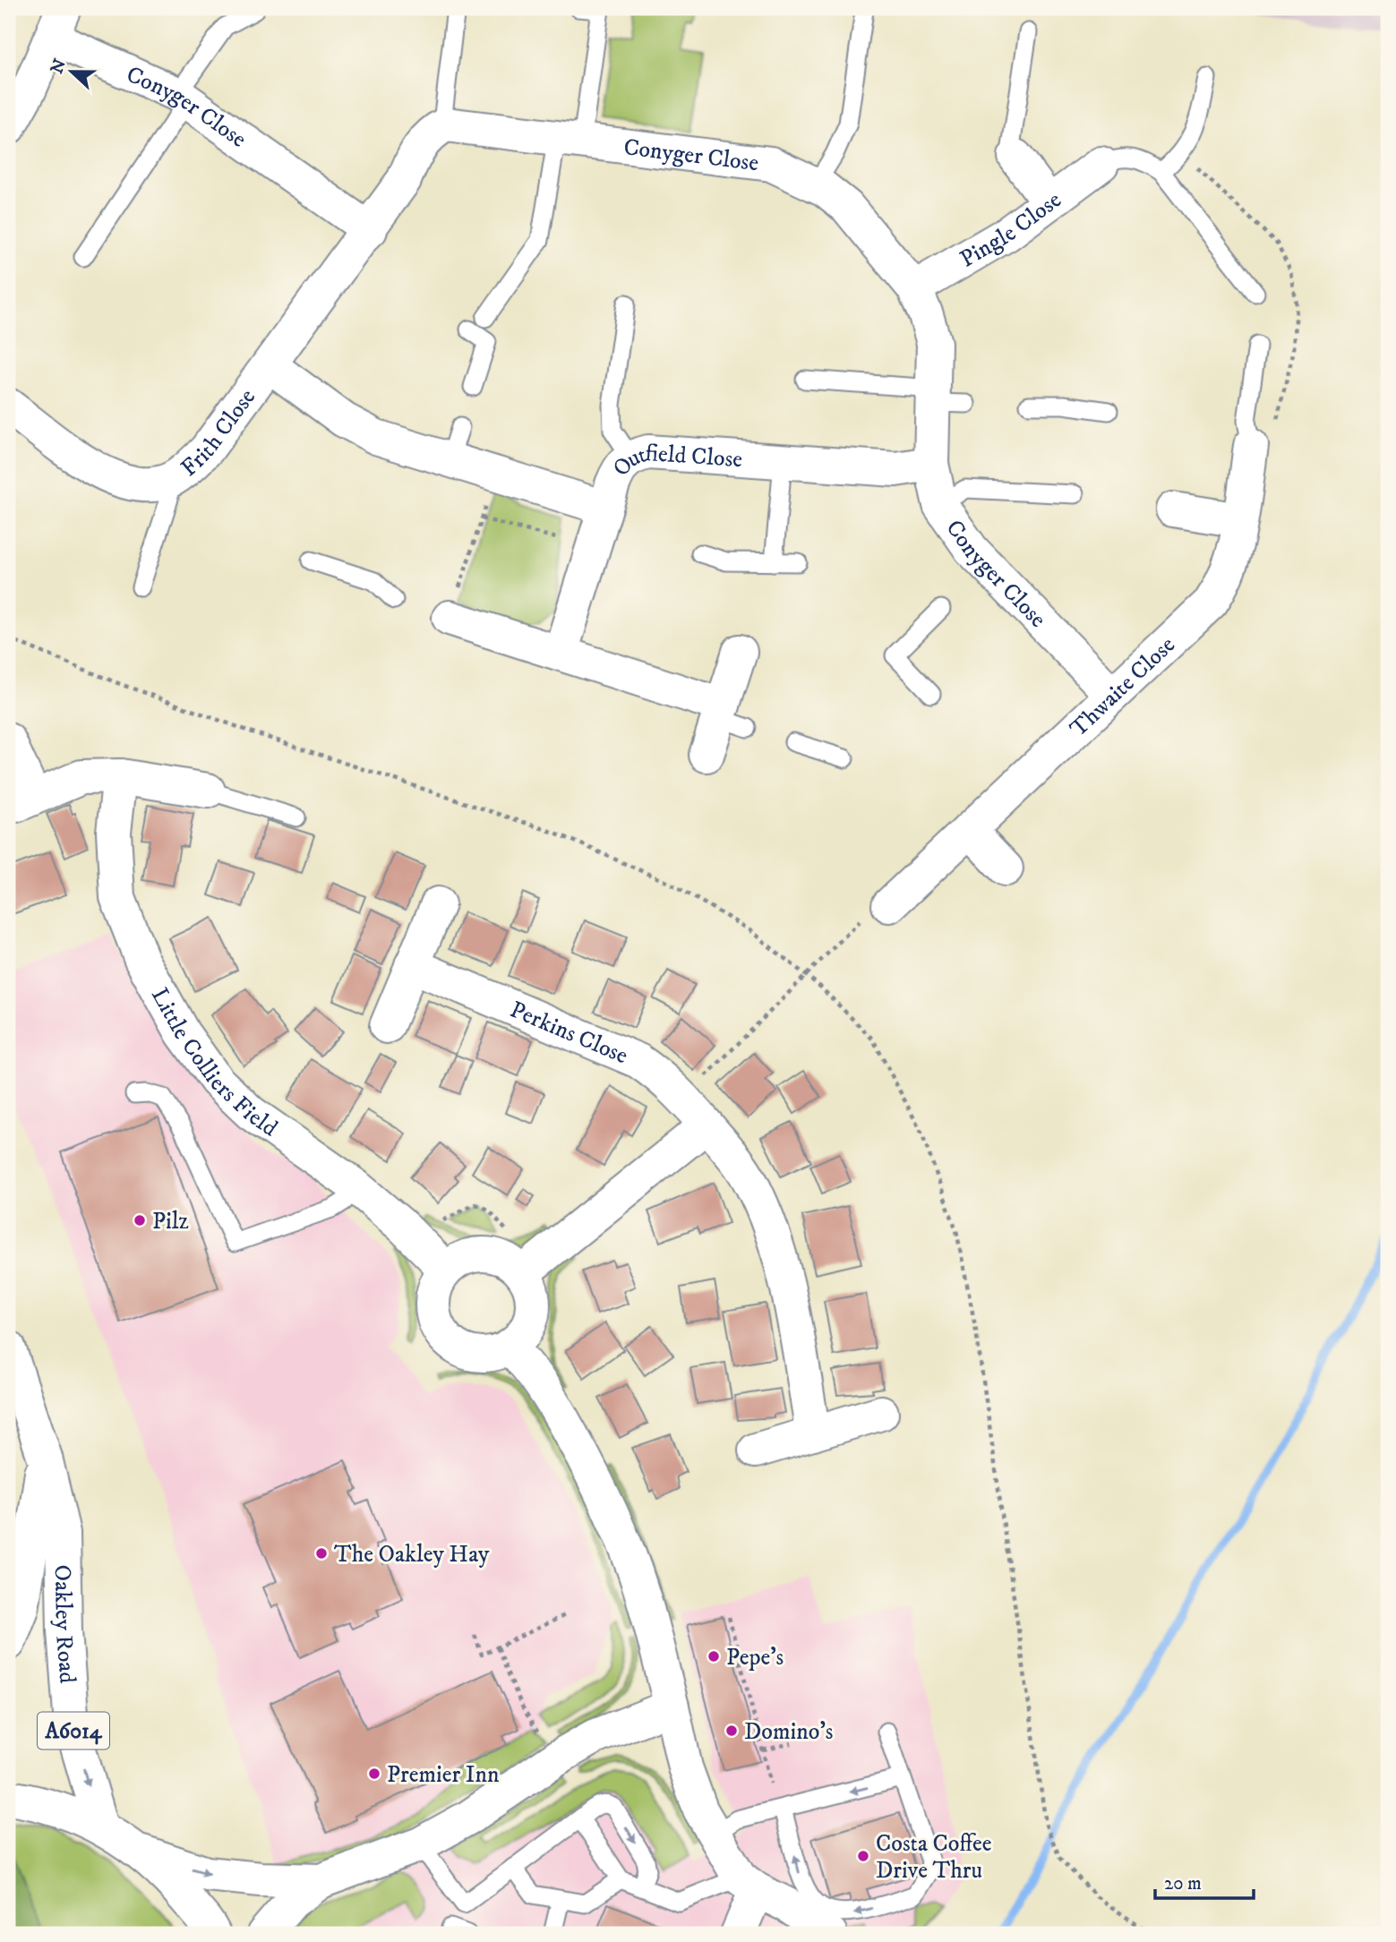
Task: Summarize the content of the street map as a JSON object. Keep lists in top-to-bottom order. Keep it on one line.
{"streets":{"main road":["Conyger Close","Pingle Close","Frith Close","Outfield Close","Thwaite Close","Perkins Close","Little Colliers Field","Oakley Road","A6014"]},"crossings":[["Conyger Close","Pingle Close"],["Conyger Close","Frith Close"],["Conyger Close","Outfield Close"],["Conyger Close","Thwaite Close"]],"places":["Pilz","The Oakley Hay","Pepe's","Domino's","Premier Inn","Costa Coffee Drive Thru"],"scale_bar":"20 m","north":"left"}
